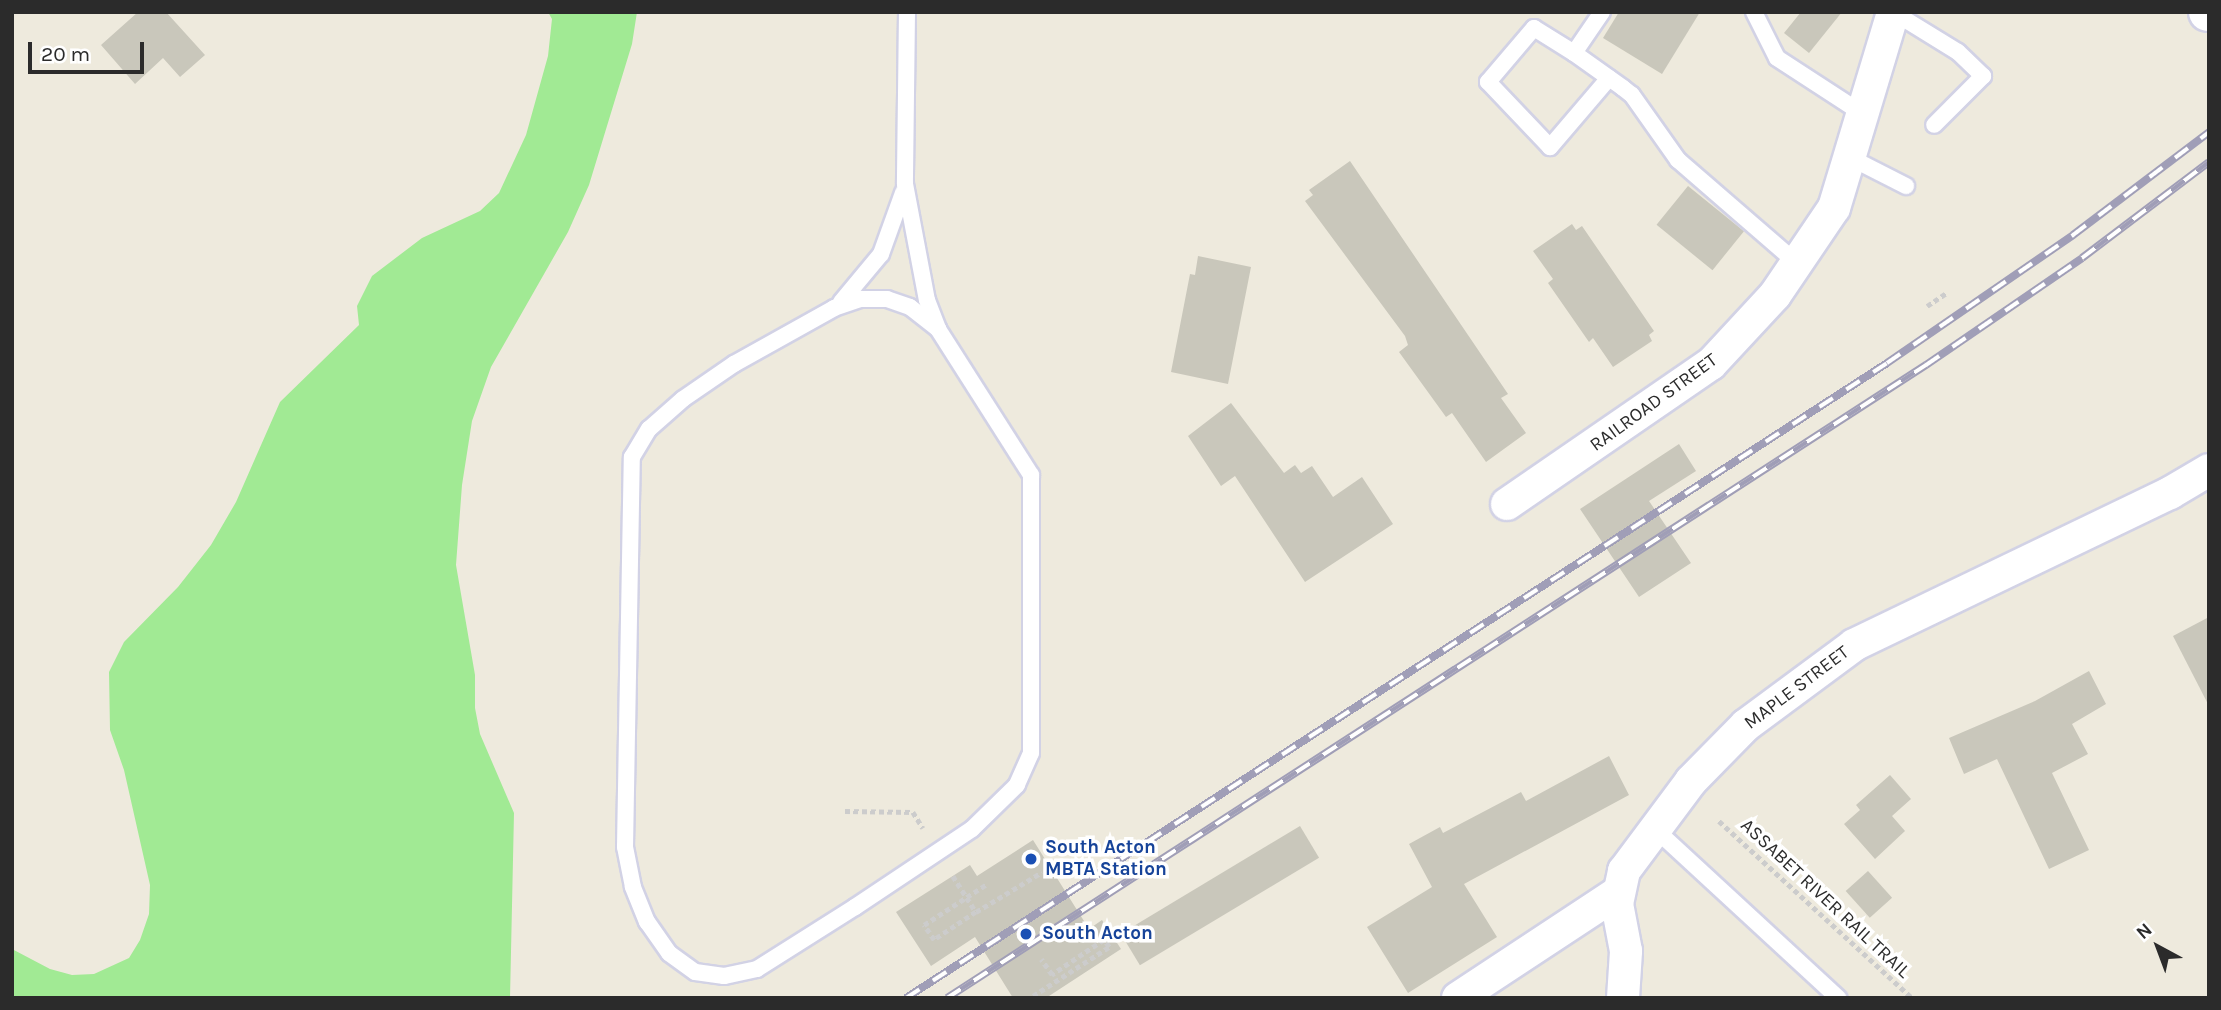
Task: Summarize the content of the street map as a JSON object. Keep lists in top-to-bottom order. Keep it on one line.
{"streets":{"street":["RAILROAD STREET","MAPLE STREET"],"path":["ASSABET RIVER RAIL TRAIL"]},"places":["South Acton MBTA Station","South Acton"],"scale_bar":"20 m","north":"top left"}
